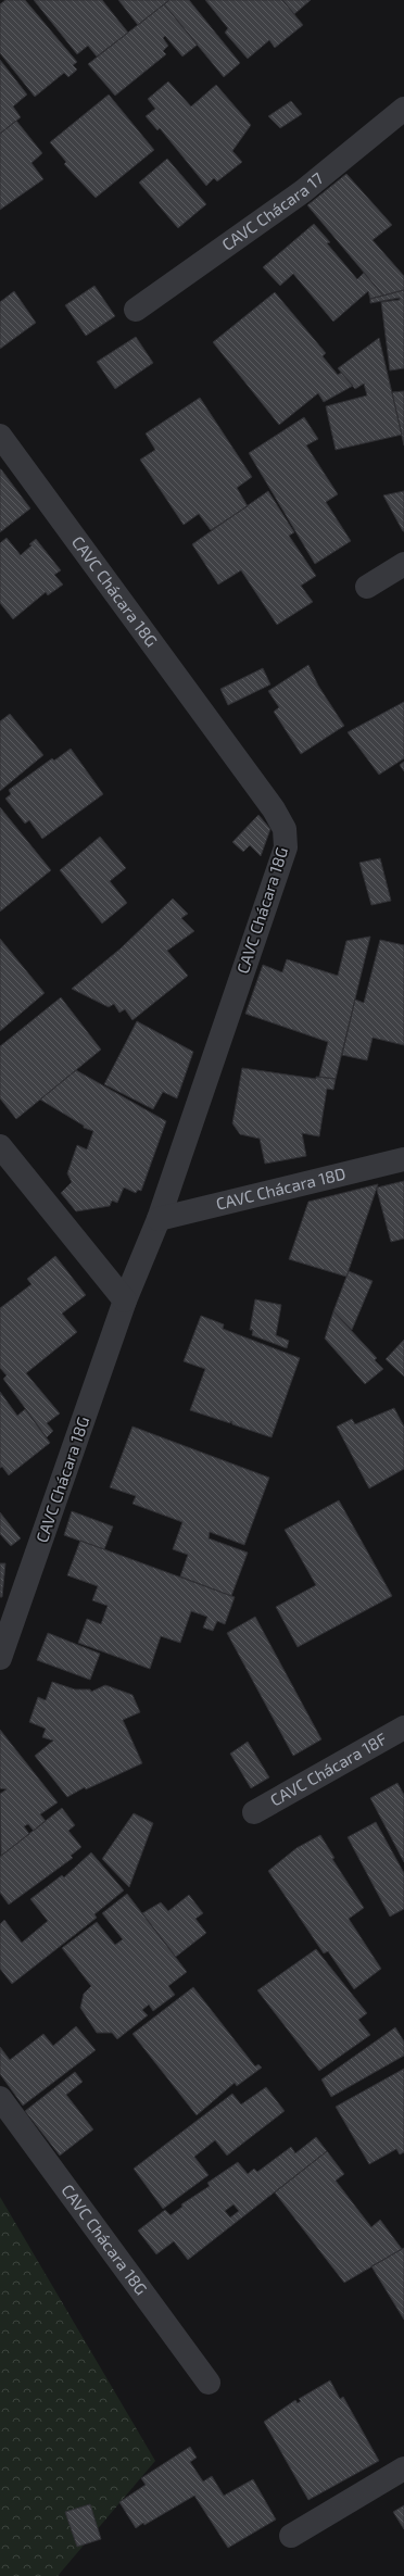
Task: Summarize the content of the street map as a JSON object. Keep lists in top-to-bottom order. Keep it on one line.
{"streets":{"street":["CAVC Chácara 17","CAVC Chácara 18G","CAVC Chácara 18D","CAVC Chácara 18F"]},"crossings":[["CAVC Chácara 18G","CAVC Chácara 18D"]]}
